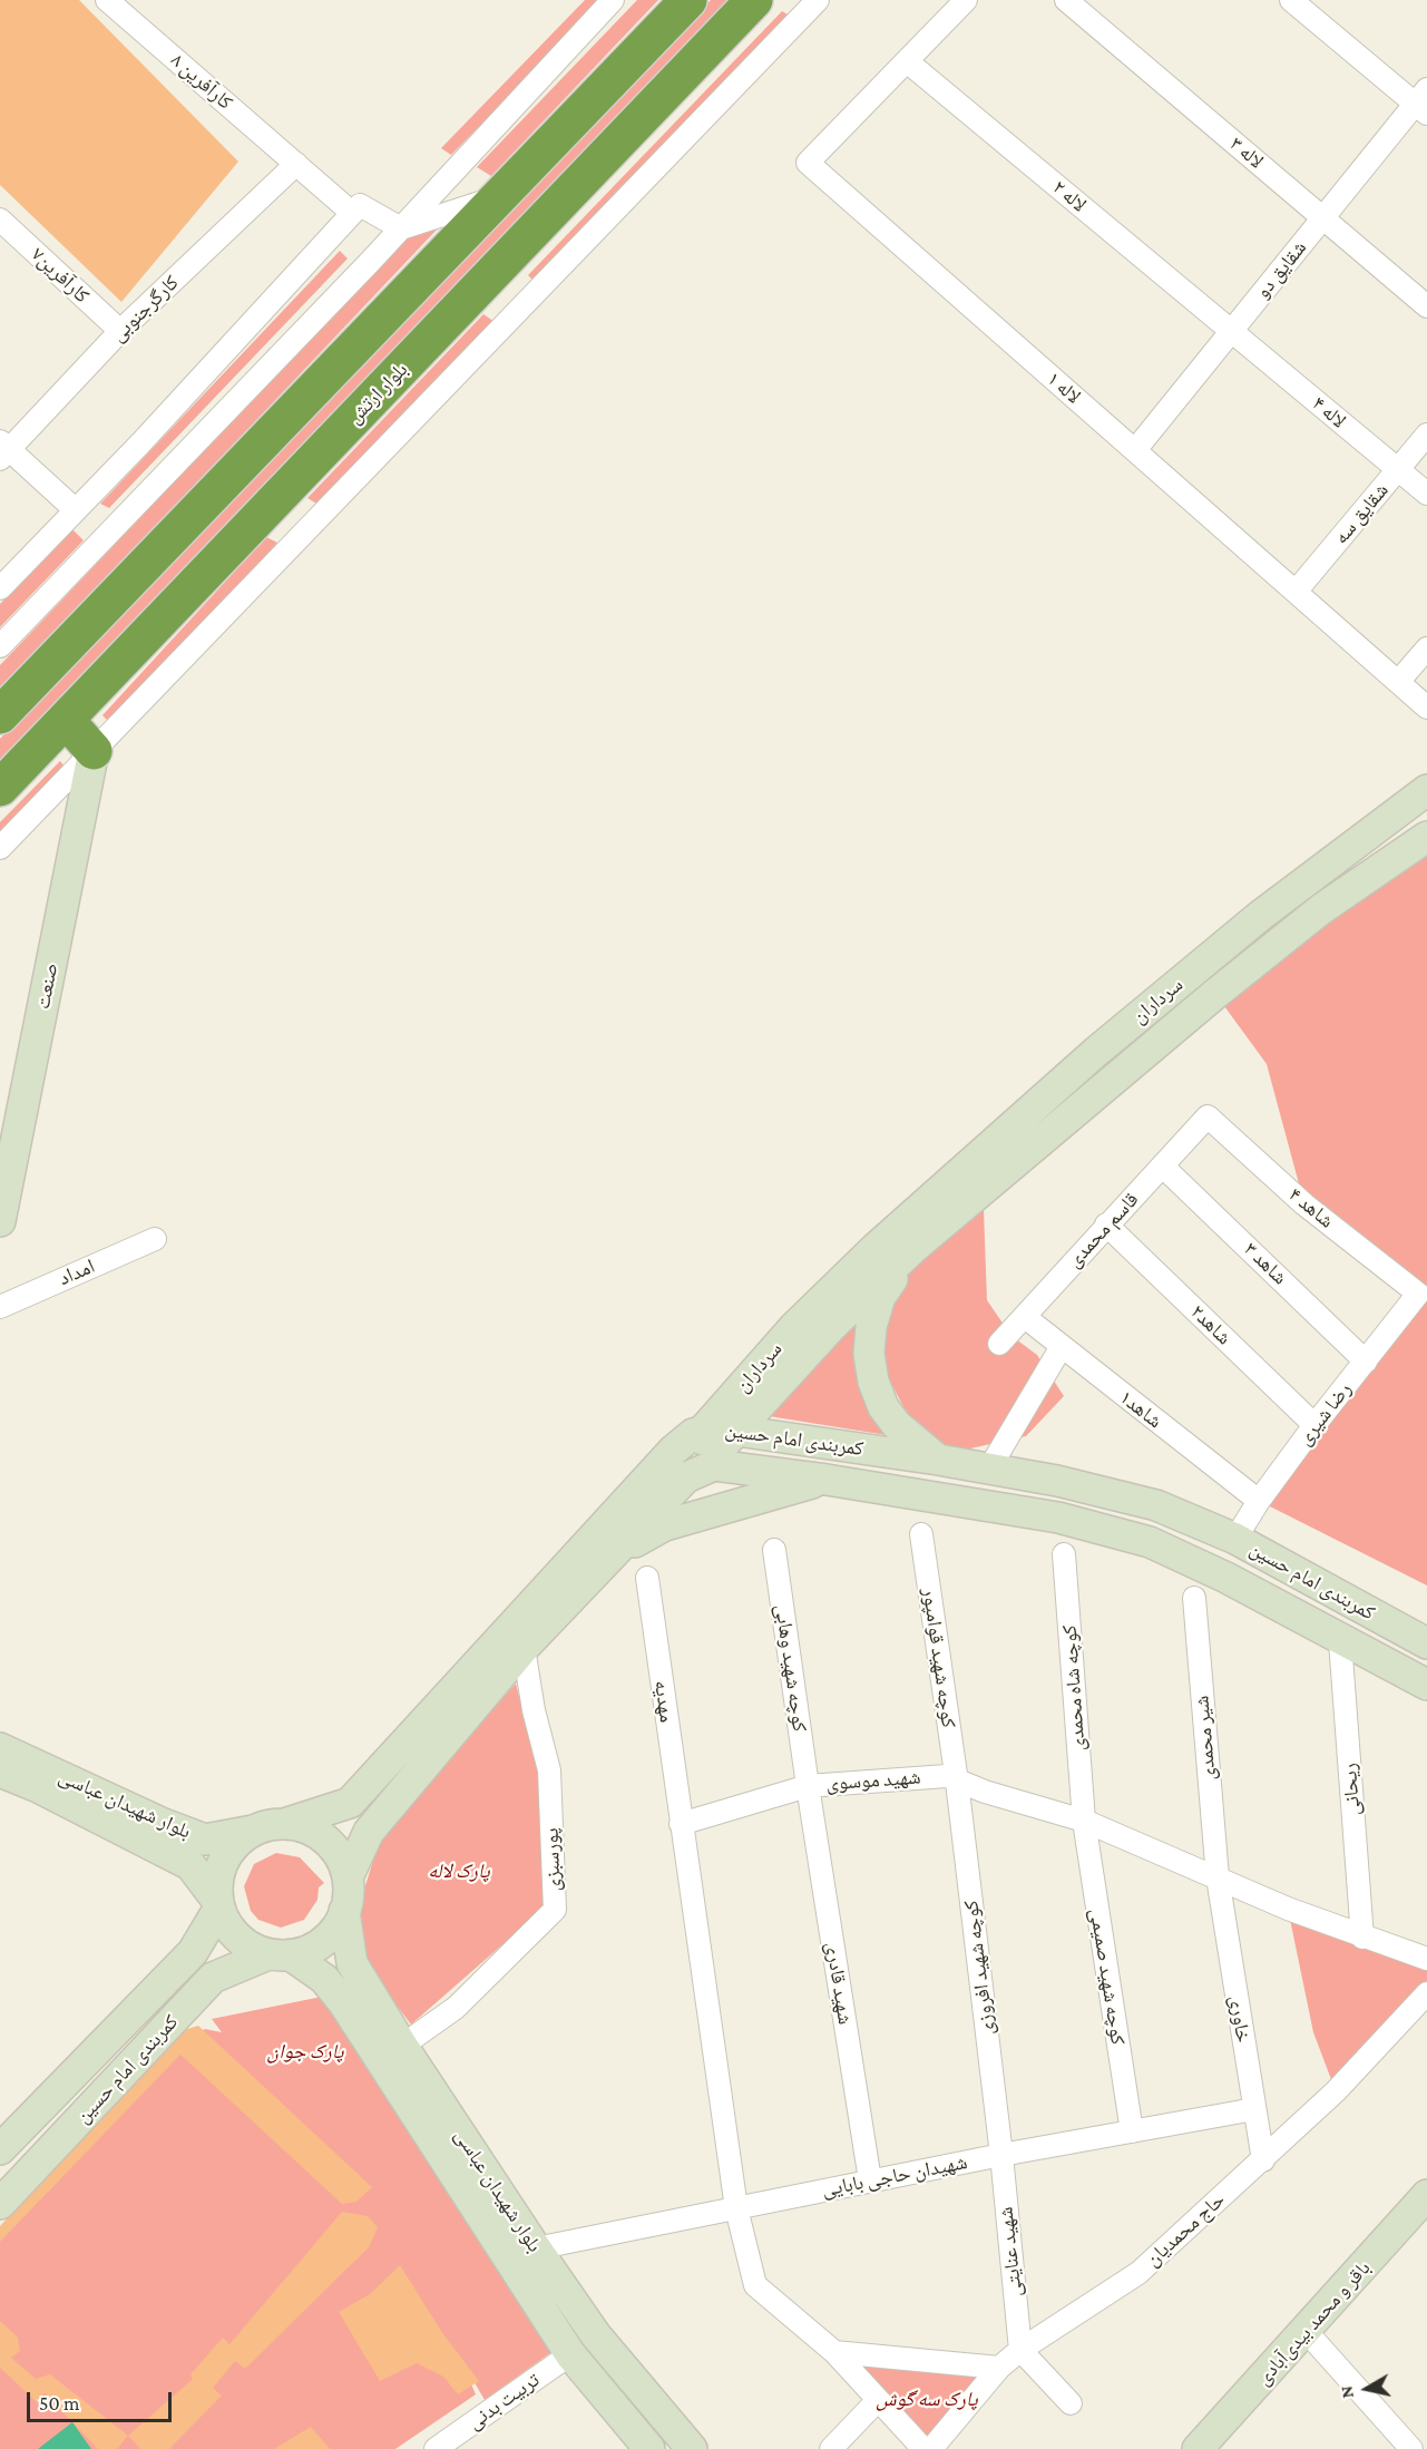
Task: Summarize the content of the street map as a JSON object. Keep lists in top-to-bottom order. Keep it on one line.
{"streets":{"highway":["بلوار ارتش"],"main road":["صنعت","سرداران","کمربندی امام حسین","بلوار شهیدان عباسی","باقر و محمد بیدی‌آبادی"],"street":["کارآفرین ۸","لاله ۳","لاله ۲","شقایق دو","کارآفرین۷","کارگرجنوبی","لاله ۱","لاله ۴","شقایق سه","شاهد ۴","قاسم محمدی","شاهد ۳","امداد","شاهد۲","شاهد۱","رضا شیری","کوچه شهید قوامپور","کوچه شهید وهابی","کوچه شاه محمدی","مهدیه","شیر محمدی","شهید موسوی","ریحانی","پورسبزی","کوچه شهید افروزی","کوچه شهید صمیمی","شهید قادری","خاوری","شهیدان حاجی بابایی","حاج محمدیان","شهید عنایتی","تربیت بدنی"]},"crossings":[["کارآفرین ۸","کارگرجنوبی"],["لاله ۳","شقایق دو"],["لاله ۲","شقایق دو"],["لاله ۲","لاله ۱"],["لاله ۲","لاله ۴"],["شقایق دو","لاله ۱"],["شقایق دو","لاله ۴"],["کارآفرین۷","کارگرجنوبی"],["لاله ۱","شقایق سه"],["لاله ۴","شقایق سه"],["سرداران","کمربندی امام حسین"],["شاهد ۴","قاسم محمدی"],["شاهد ۴","رضا شیری"],["قاسم محمدی","شاهد ۳"],["قاسم محمدی","شاهد۲"],["قاسم محمدی","شاهد۱"],["شاهد ۳","رضا شیری"],["شاهد۲","رضا شیری"],["شاهد۱","رضا شیری"],["رضا شیری","کمربندی امام حسین"],["کمربندی امام حسین","ریحانی"],["کمربندی امام حسین","بلوار شهیدان عباسی"],["کوچه شهید قوامپور","شهید موسوی"],["کوچه شهید قوامپور","کوچه شهید افروزی"],["کوچه شهید وهابی","شهید موسوی"],["کوچه شهید وهابی","شهید قادری"],["کوچه شاه محمدی","شهید موسوی"],["کوچه شاه محمدی","کوچه شهید صمیمی"],["مهدیه","شهید موسوی"],["شیر محمدی","شهید موسوی"],["شیر محمدی","خاوری"],["شهید موسوی","ریحانی"],["شهید موسوی","کوچه شهید افروزی"],["شهید موسوی","کوچه شهید صمیمی"],["شهید موسوی","شهید قادری"],["شهید موسوی","خاوری"],["بلوار شهیدان عباسی","پورسبزی"],["بلوار شهیدان عباسی","شهیدان حاجی بابایی"],["بلوار شهیدان عباسی","تربیت بدنی"],["کوچه شهید افروزی","شهیدان حاجی بابایی"],["کوچه شهید افروزی","شهید عنایتی"],["کوچه شهید صمیمی","شهیدان حاجی بابایی"],["شهید قادری","شهیدان حاجی بابایی"],["خاوری","شهیدان حاجی بابایی"],["خاوری","حاج محمدیان"],["شهیدان حاجی بابایی","شهید عنایتی"],["حاج محمدیان","شهید عنایتی"]],"parks":["پارک لاله","پارک جوان","پارک سه گوش"],"scale_bar":"50 m","north":"left"}
